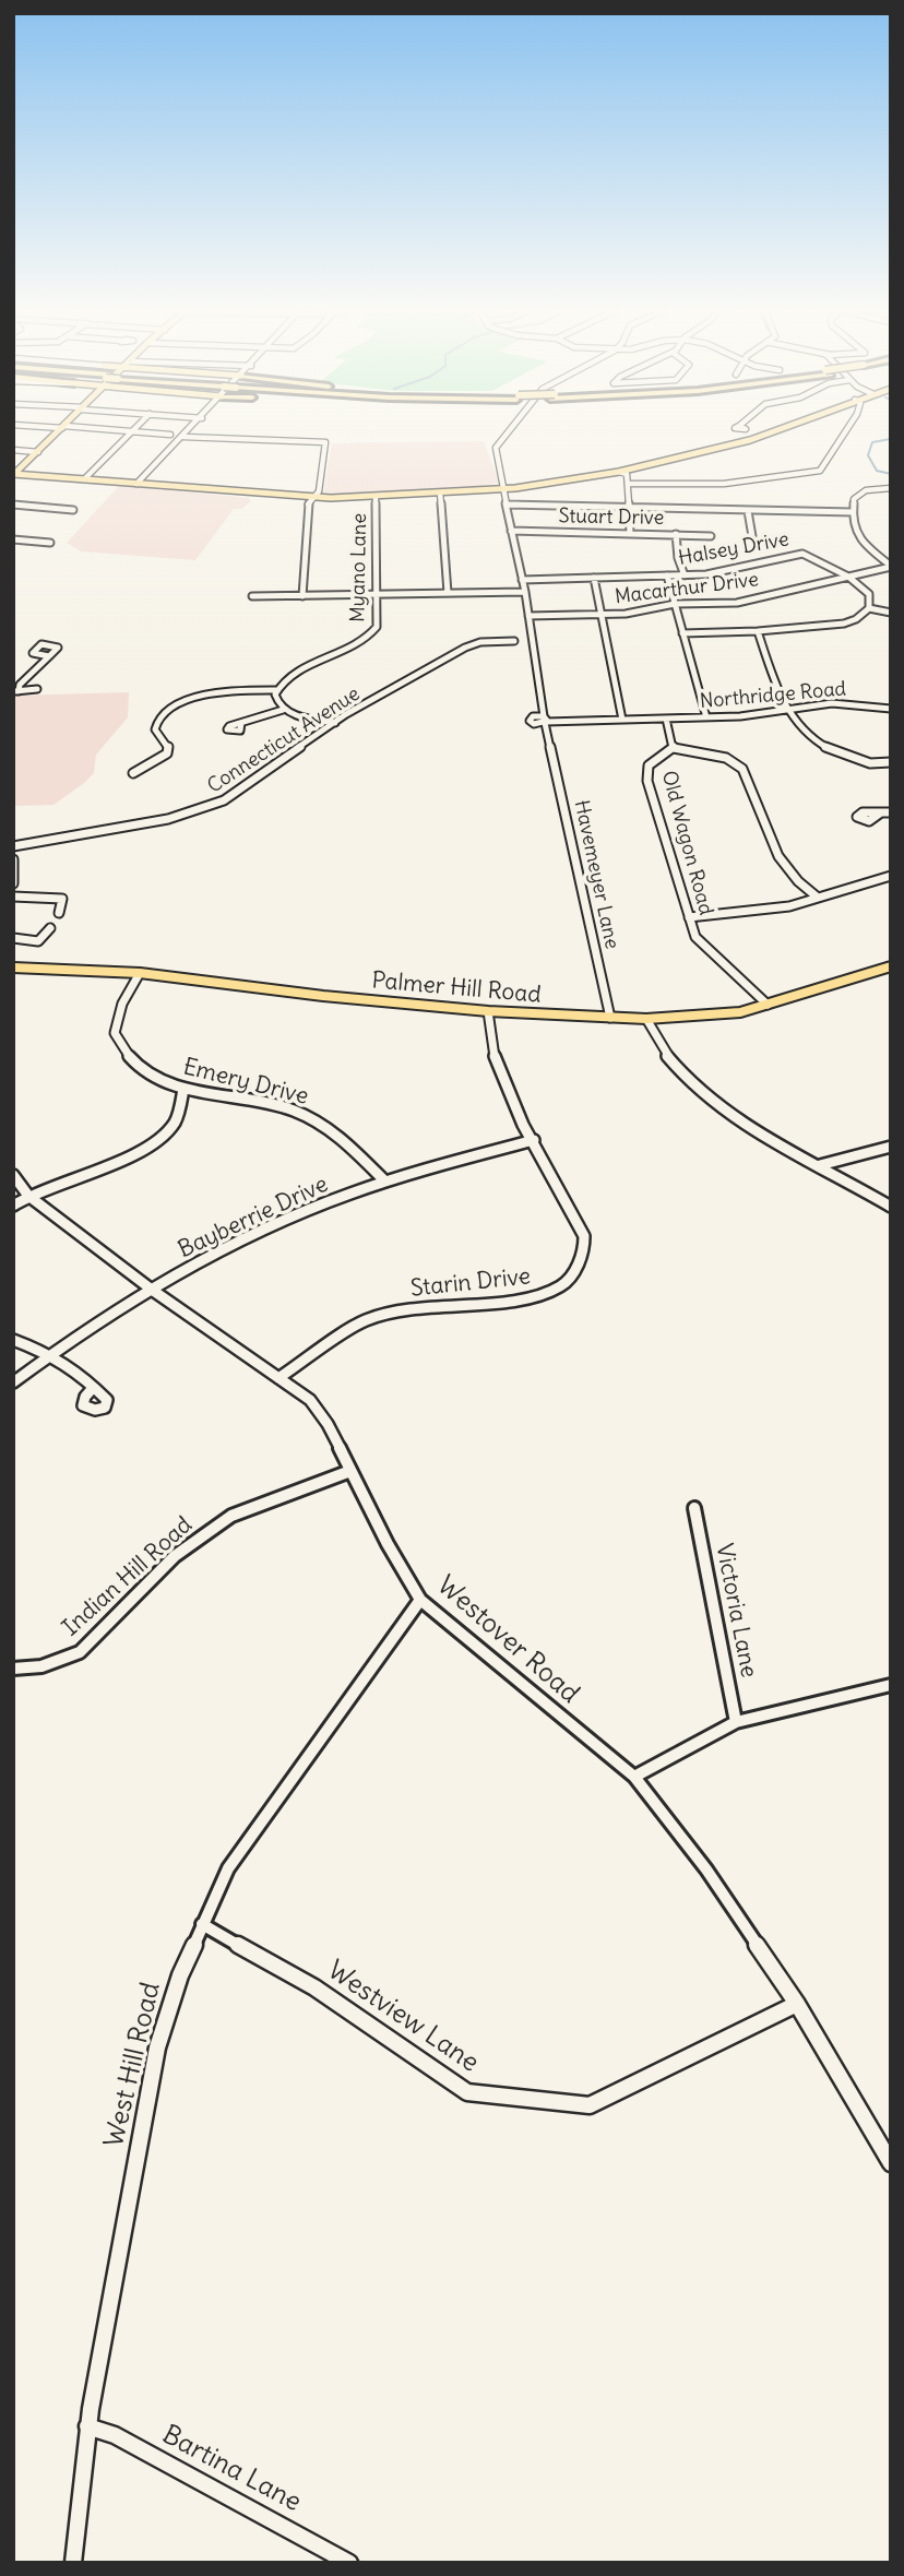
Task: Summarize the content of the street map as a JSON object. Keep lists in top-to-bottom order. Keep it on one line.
{"streets":{"main road":["Palmer Hill Road"],"street":["Stuart Drive","Halsey Drive","Myano Lane","Macarthur Drive","Northridge Road","Connecticut Avenue","Old Wagon Road","Havemeyer Lane","Emery Drive","Bayberrie Drive","Starin Drive","Indian Hill Road","Victoria Lane","Westover Road","Westview Lane","West Hill Road","Bartina Lane"]},"crossings":[["Stuart Drive","Havemeyer Lane"],["Halsey Drive","Macarthur Drive"],["Halsey Drive","Havemeyer Lane"],["Macarthur Drive","Havemeyer Lane"],["Northridge Road","Old Wagon Road"],["Northridge Road","Havemeyer Lane"],["Old Wagon Road","Palmer Hill Road"],["Havemeyer Lane","Palmer Hill Road"],["Palmer Hill Road","Emery Drive"],["Palmer Hill Road","Starin Drive"],["Emery Drive","Bayberrie Drive"],["Bayberrie Drive","Starin Drive"],["Bayberrie Drive","Westover Road"],["Starin Drive","Westover Road"],["Indian Hill Road","Westover Road"],["Westover Road","Westview Lane"],["Westover Road","West Hill Road"],["Westview Lane","West Hill Road"],["West Hill Road","Bartina Lane"]]}
